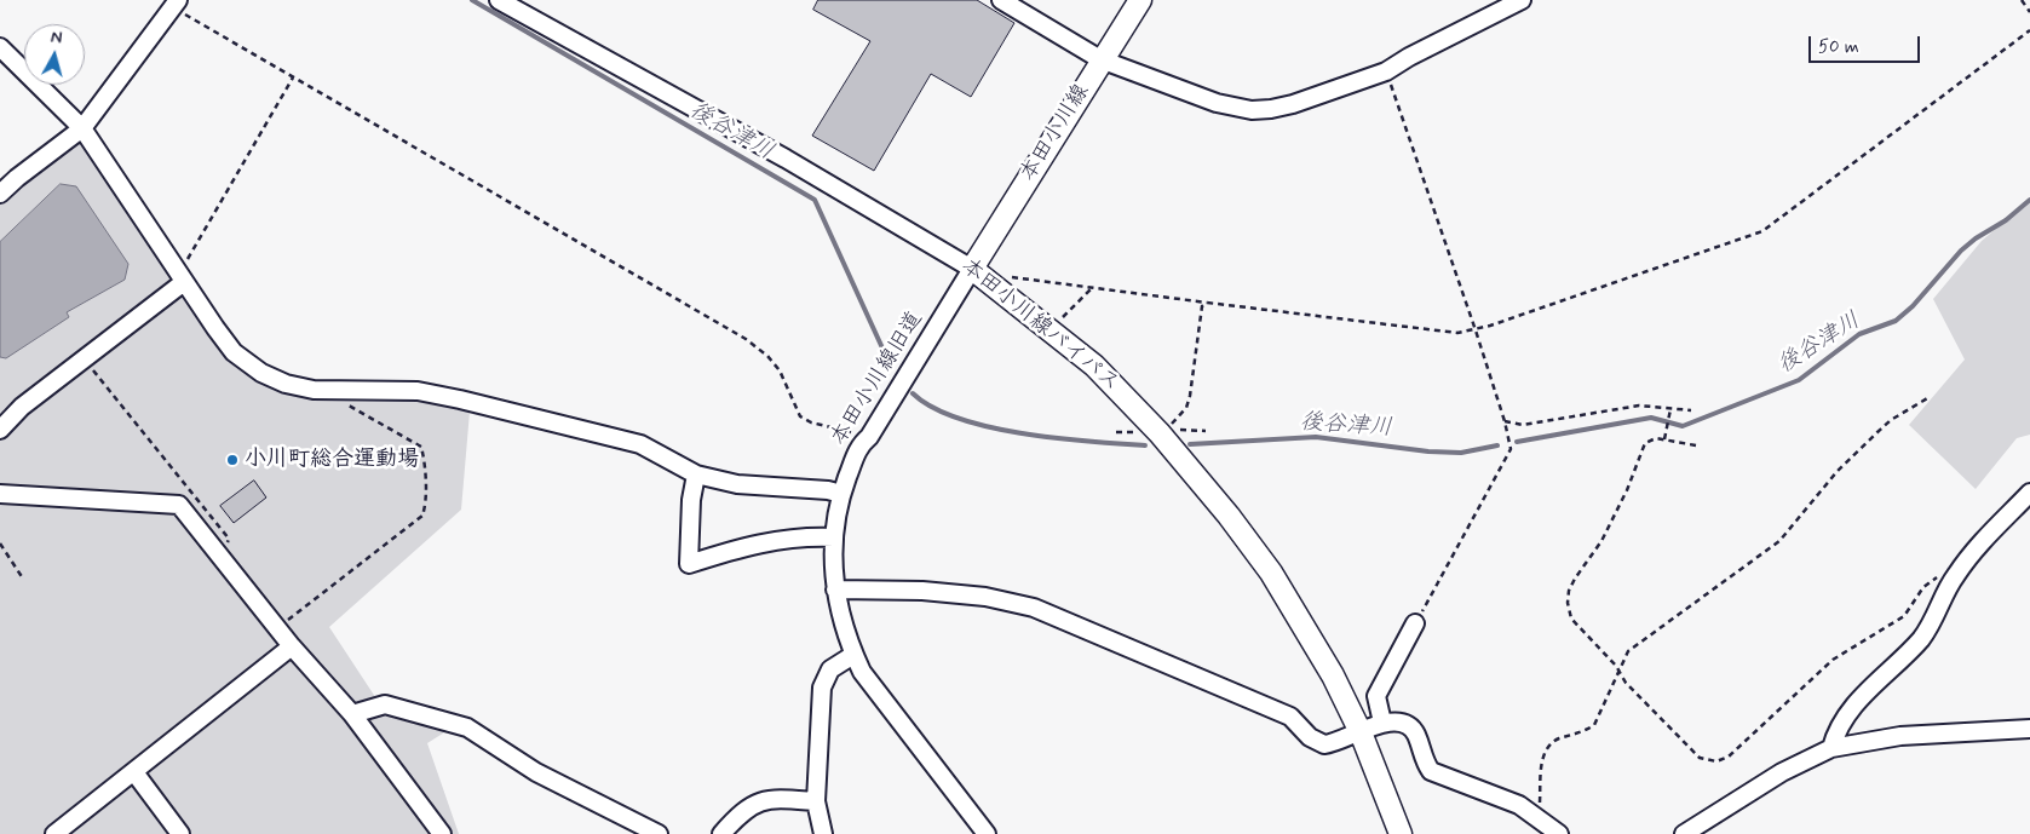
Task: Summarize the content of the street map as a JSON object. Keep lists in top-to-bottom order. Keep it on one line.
{"streets":{"main road":["本田小川線","本田小川線バイパス"],"street":["本田小川線旧道"]},"crossings":[["本田小川線","本田小川線バイパス"],["本田小川線","本田小川線旧道"],["本田小川線バイパス","本田小川線旧道"]],"water":["後谷津川"],"places":["小川町総合運動場"],"scale_bar":"50 m","north":"top"}
